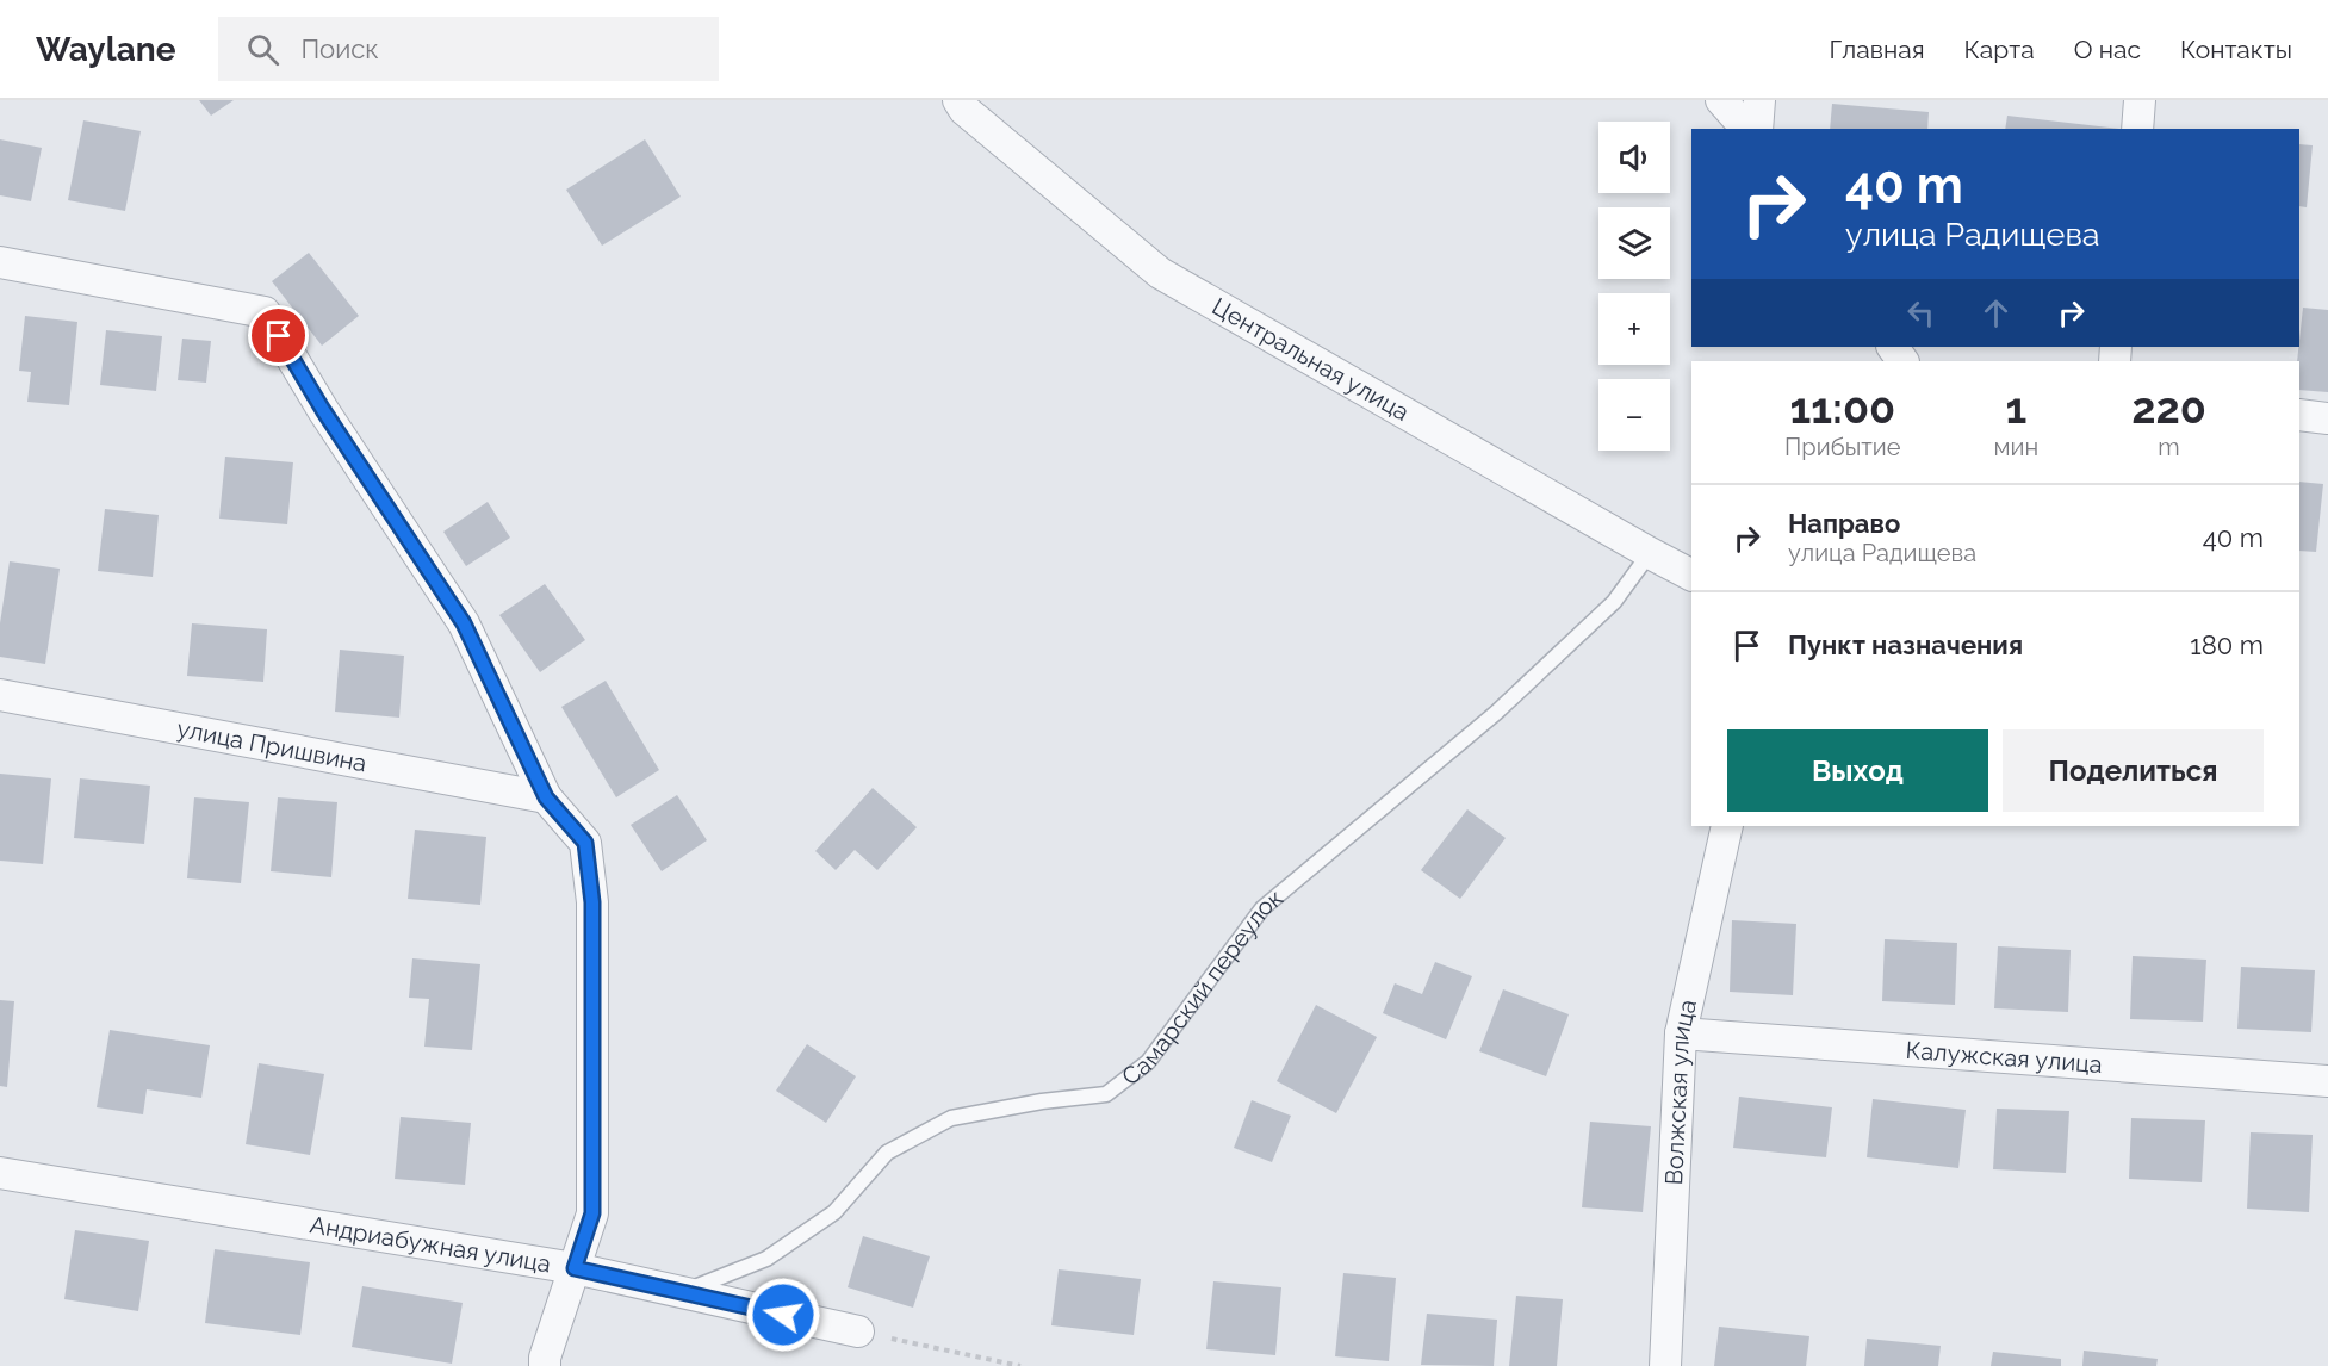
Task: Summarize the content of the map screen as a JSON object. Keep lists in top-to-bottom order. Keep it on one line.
{"streets":{"street":["Центральная улица","улица Пришвина","Калужская улица","Волжская улица","Андриабужная улица"],"lane":["Самарский переулок"]},"crossings":[["Центральная улица","Самарский переулок"],["Самарский переулок","Андриабужная улица"],["Калужская улица","Волжская улица"]],"page":{"header":"Waylane","search":"Поиск","nav":["Главная","Карта","О нас","Контакты"],"map_buttons":["+","−"],"turn":["40 m","улица Радищева"],"eta":["11:00","Прибытие","1","мин","220","m"],"list":[{"name":"Направо","note":"улица Радищева","value":"40 m"},{"name":"Пункт назначения","value":"180 m"}],"buttons":["Выход","Поделиться"]}}
